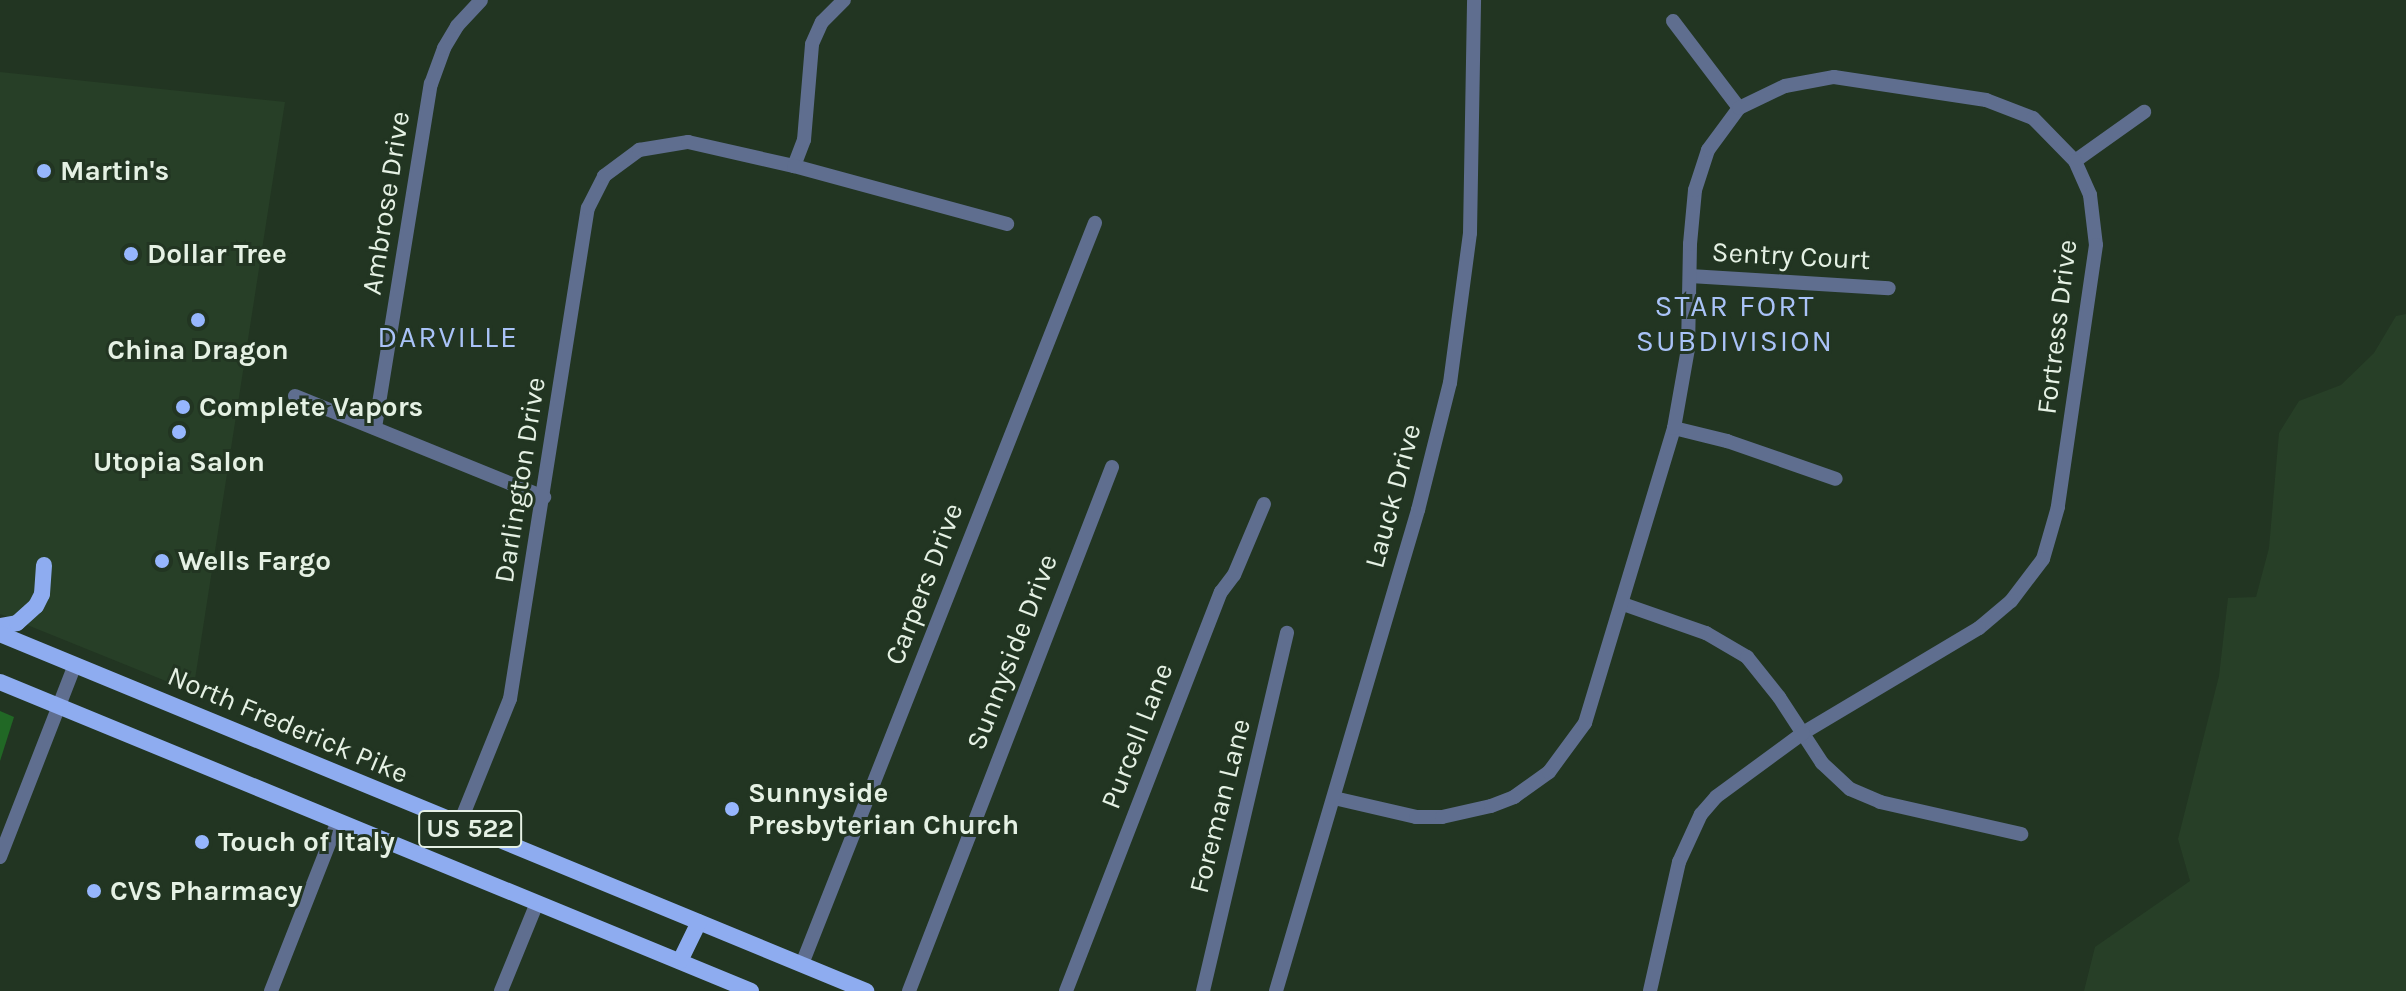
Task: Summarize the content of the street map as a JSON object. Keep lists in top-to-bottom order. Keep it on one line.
{"streets":{"main road":["North Frederick Pike","US 522"],"street":["Ambrose Drive","Sentry Court","Fortress Drive","Darlington Drive","Lauck Drive","Carpers Drive","Sunnyside Drive","Purcell Lane","Foreman Lane"]},"crossings":[["Sentry Court","Fortress Drive"],["Fortress Drive","Lauck Drive"],["Darlington Drive","North Frederick Pike"],["Carpers Drive","North Frederick Pike"]],"districts":["STAR FORT SUBDIVISION","DARVILLE"],"places":["Martin's","Dollar Tree","China Dragon","Complete Vapors","Utopia Salon","Wells Fargo","Sunnyside Presbyterian Church","Touch of Italy","CVS Pharmacy"]}
